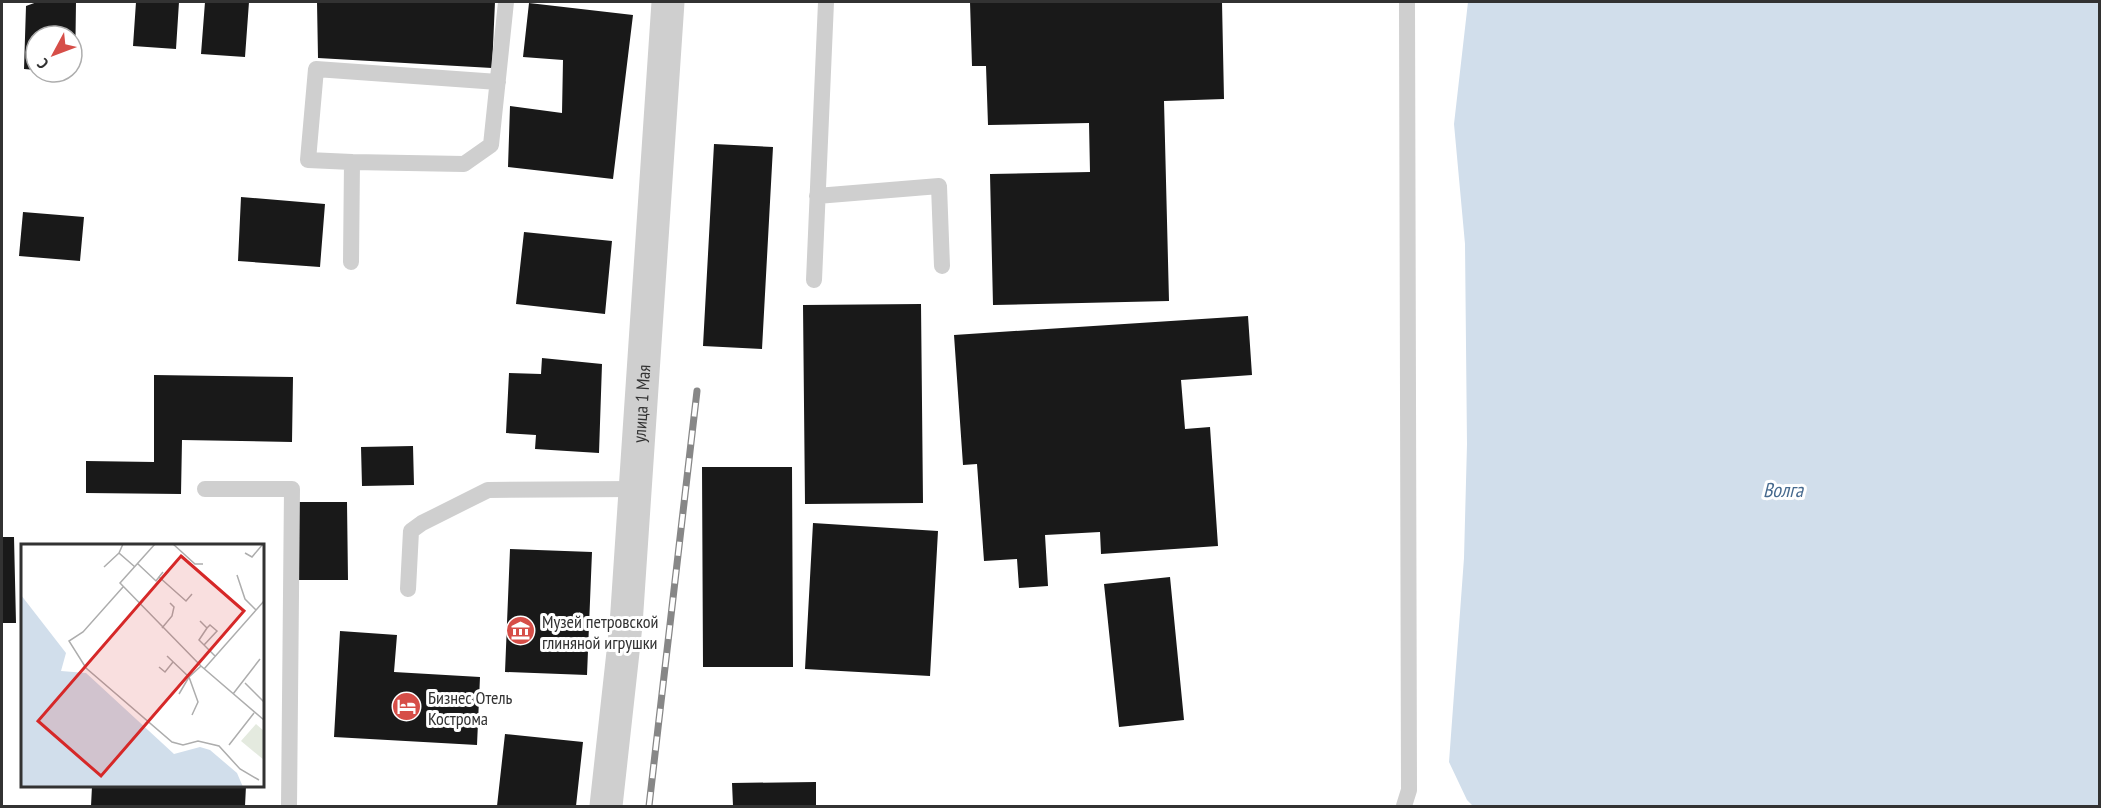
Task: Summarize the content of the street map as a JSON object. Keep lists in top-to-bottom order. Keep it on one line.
{"streets":{"street":["улица 1 Мая"]},"water":["Волга"],"places":{"museum":["Музей петровской глиняной игрушки"],"hotel":["Бизнес Отель Кострома"]},"north":"bottom left"}
